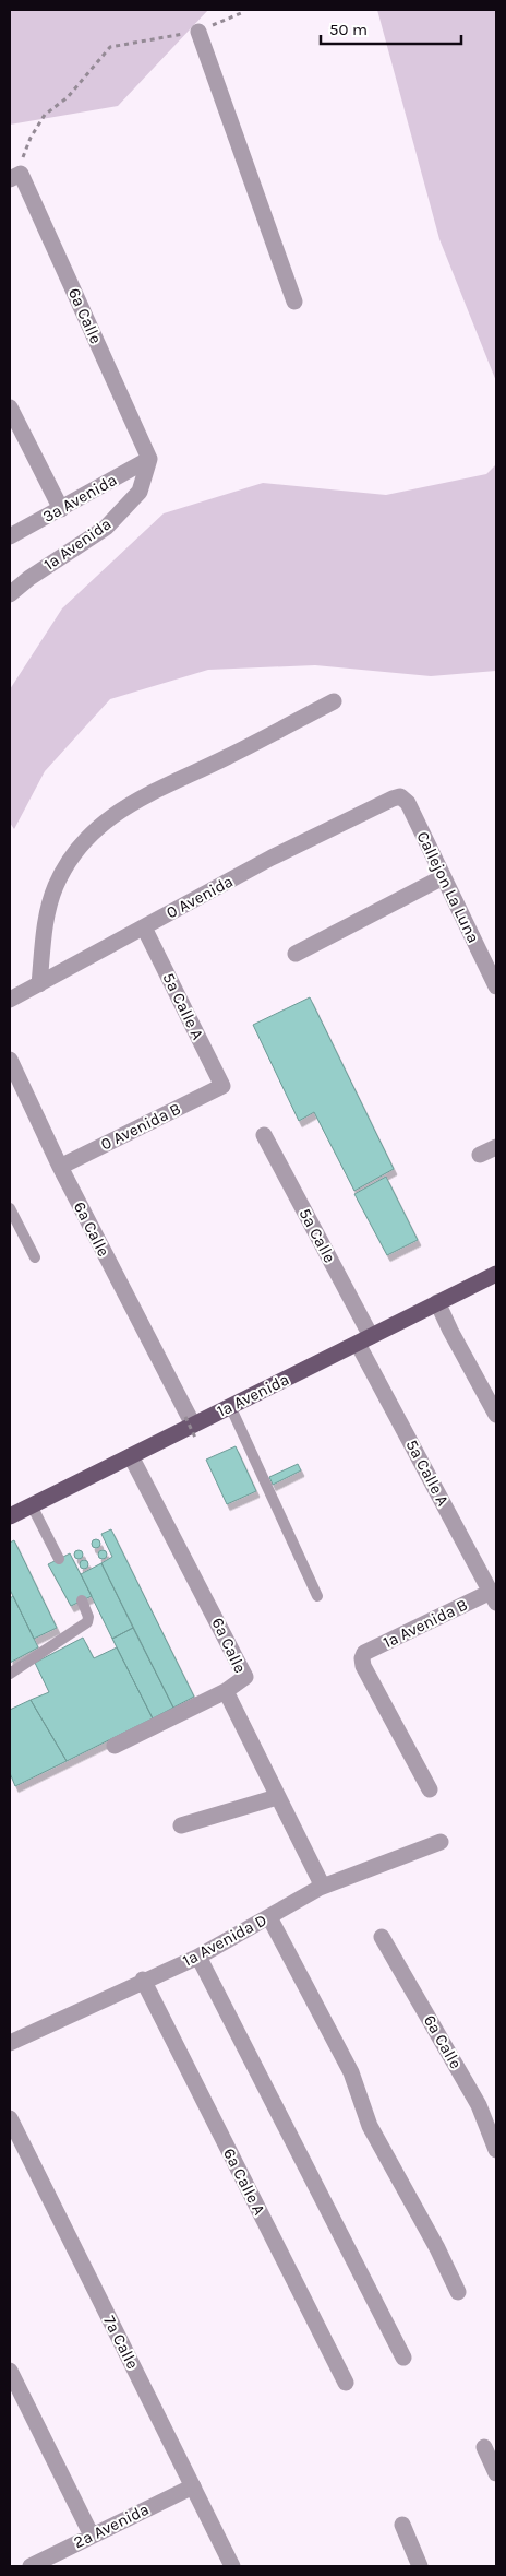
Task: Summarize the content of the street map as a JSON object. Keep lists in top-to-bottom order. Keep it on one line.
{"streets":{"main road":["1a Avenida"],"street":["6a Calle","3a Avenida","Callejon La Luna","0 Avenida","5a Calle A","0 Avenida B","5a Calle","1a Avenida B","1a Avenida D","6a Calle A","7a Calle","2a Avenida"]},"crossings":[["6a Calle","3a Avenida"],["6a Calle","1a Avenida"],["6a Calle","0 Avenida B"],["6a Calle","1a Avenida D"],["3a Avenida","1a Avenida"],["1a Avenida","5a Calle A"],["1a Avenida","5a Calle"],["Callejon La Luna","0 Avenida"],["0 Avenida","5a Calle A"],["5a Calle A","0 Avenida B"],["5a Calle A","5a Calle"],["5a Calle A","1a Avenida B"],["1a Avenida D","6a Calle A"],["7a Calle","2a Avenida"]],"scale_bar":"50 m"}
